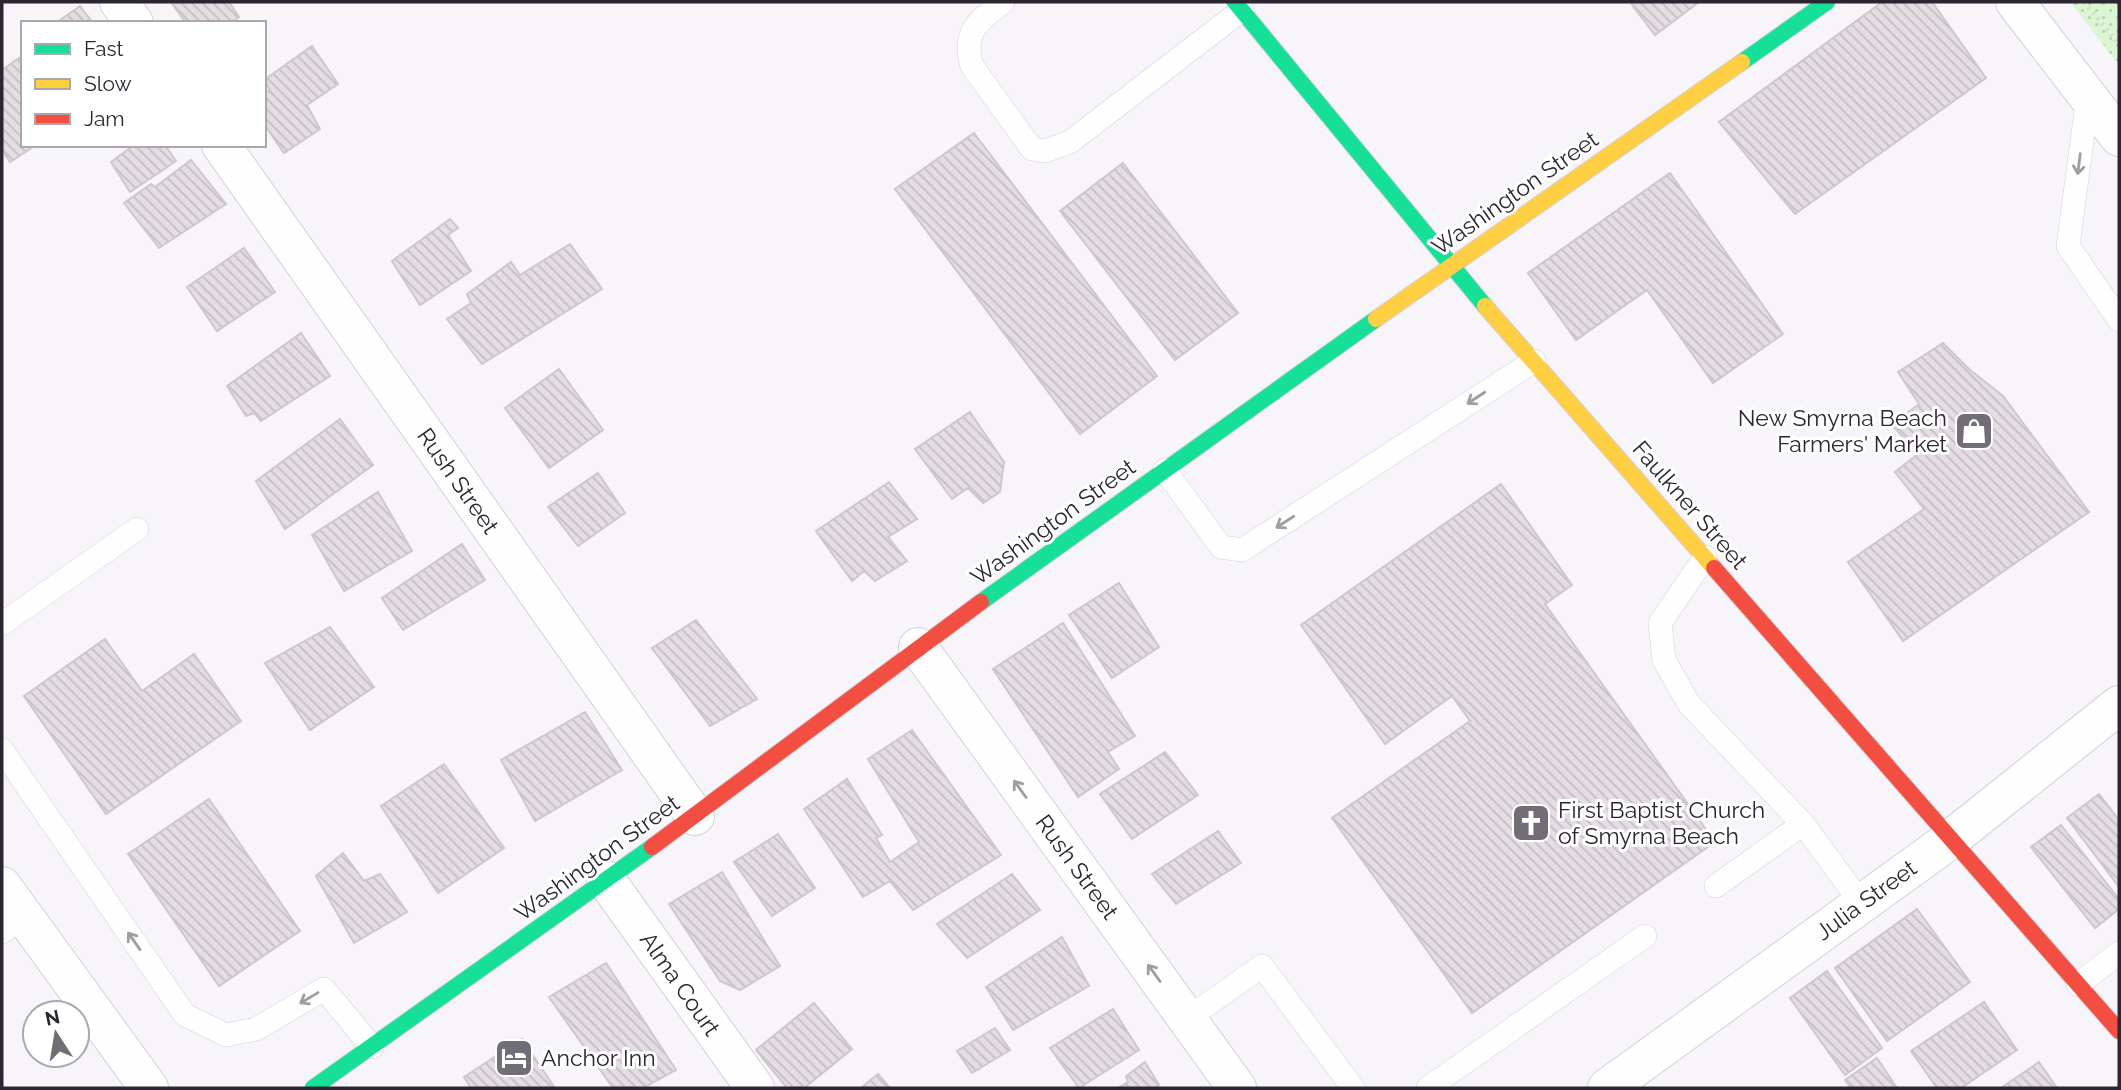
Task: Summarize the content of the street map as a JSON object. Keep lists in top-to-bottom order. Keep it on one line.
{"streets":{"street":["Washington Street","Rush Street","Faulkner Street","Julia Street","Alma Court"]},"crossings":[["Washington Street","Rush Street"],["Washington Street","Faulkner Street"],["Washington Street","Alma Court"],["Faulkner Street","Julia Street"]],"places":{"shop":["New Smyrna Beach Farmers' Market"],"church":["First Baptist Church of Smyrna Beach"],"hotel":["Anchor Inn"]},"legend":["Fast","Slow","Jam"],"north":"top"}
